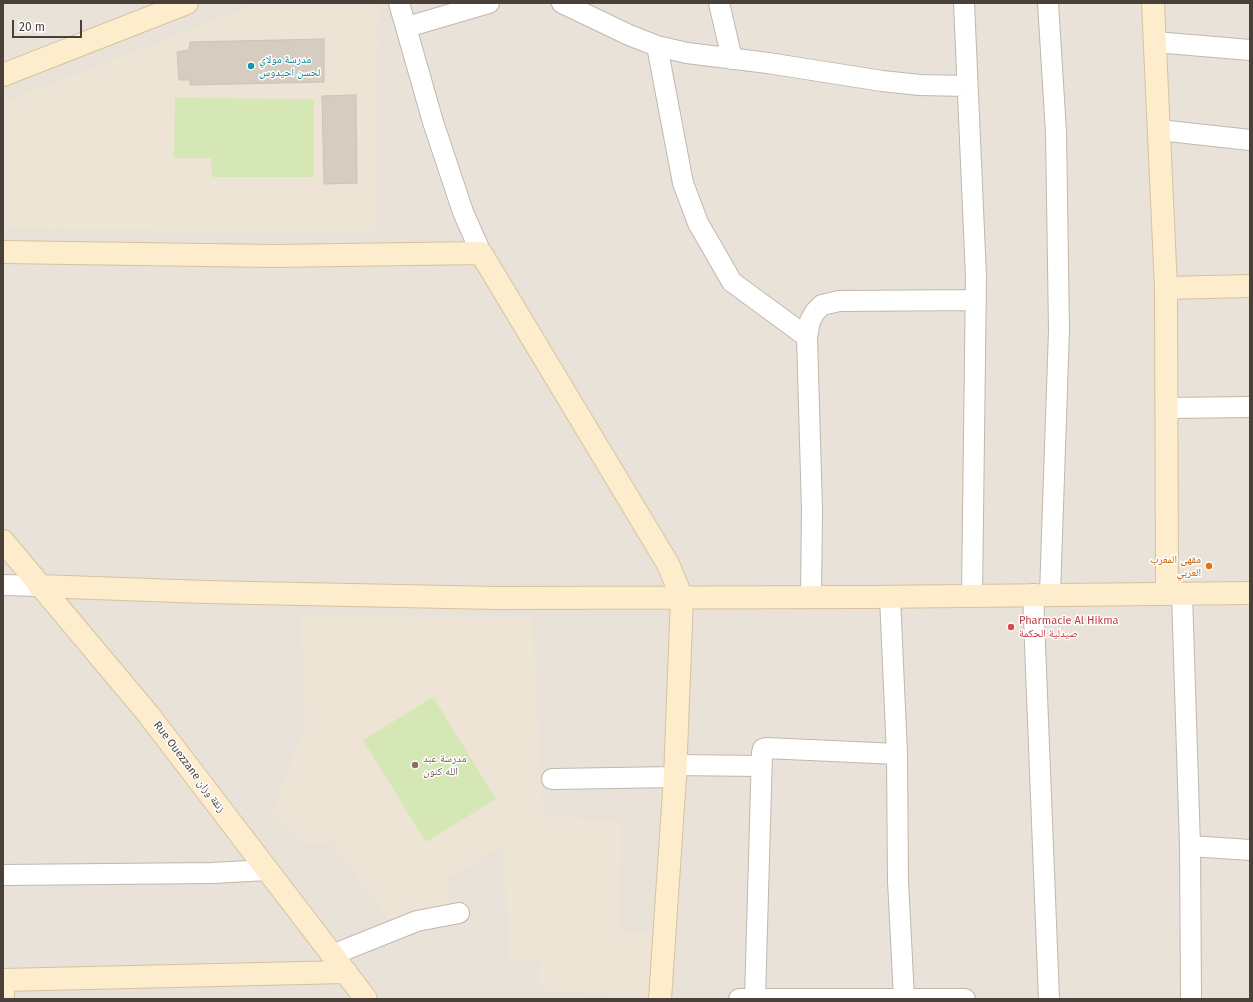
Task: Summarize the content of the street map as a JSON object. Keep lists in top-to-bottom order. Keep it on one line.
{"streets":{"street":["Rue Ouezzane زنقة وزان"]},"places":["مدرسة مولاي لحسن احيدوس","مقهى المغرب العربي","Pharmacie Al Hikma صيدلية الحكمة","مدرسة عبد الله كنون"],"scale_bar":"20 m"}
